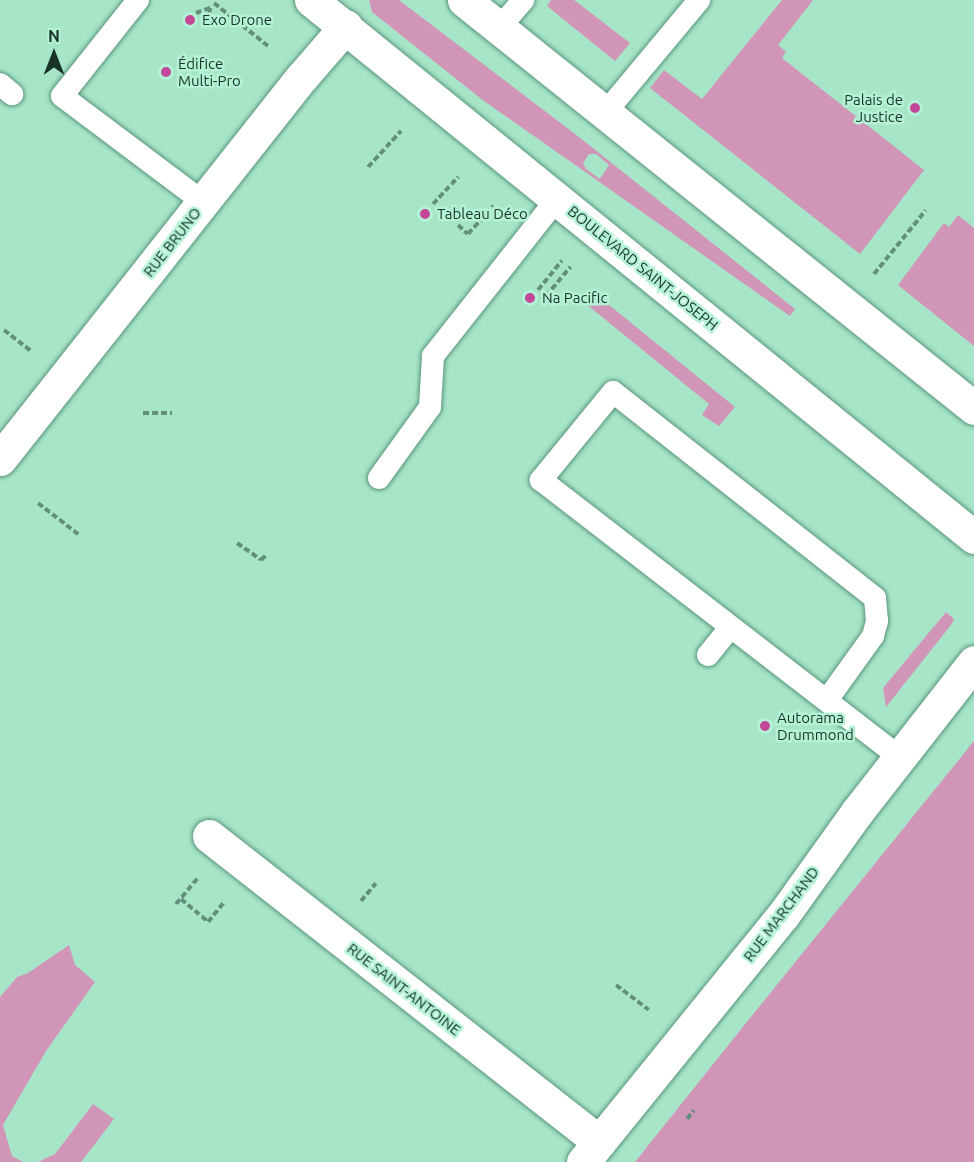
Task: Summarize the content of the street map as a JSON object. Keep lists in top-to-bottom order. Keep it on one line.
{"streets":{"street":["RUE BRUNO","BOULEVARD SAINT-JOSEPH","RUE MARCHAND","RUE SAINT-ANTOINE"]},"crossings":[["RUE BRUNO","BOULEVARD SAINT-JOSEPH"],["RUE MARCHAND","RUE SAINT-ANTOINE"]],"places":["Exo Drone","Édifice Multi-Pro","Palais de Justice","Tableau Déco","Na Pacific","Autorama Drummond"],"north":"top"}
